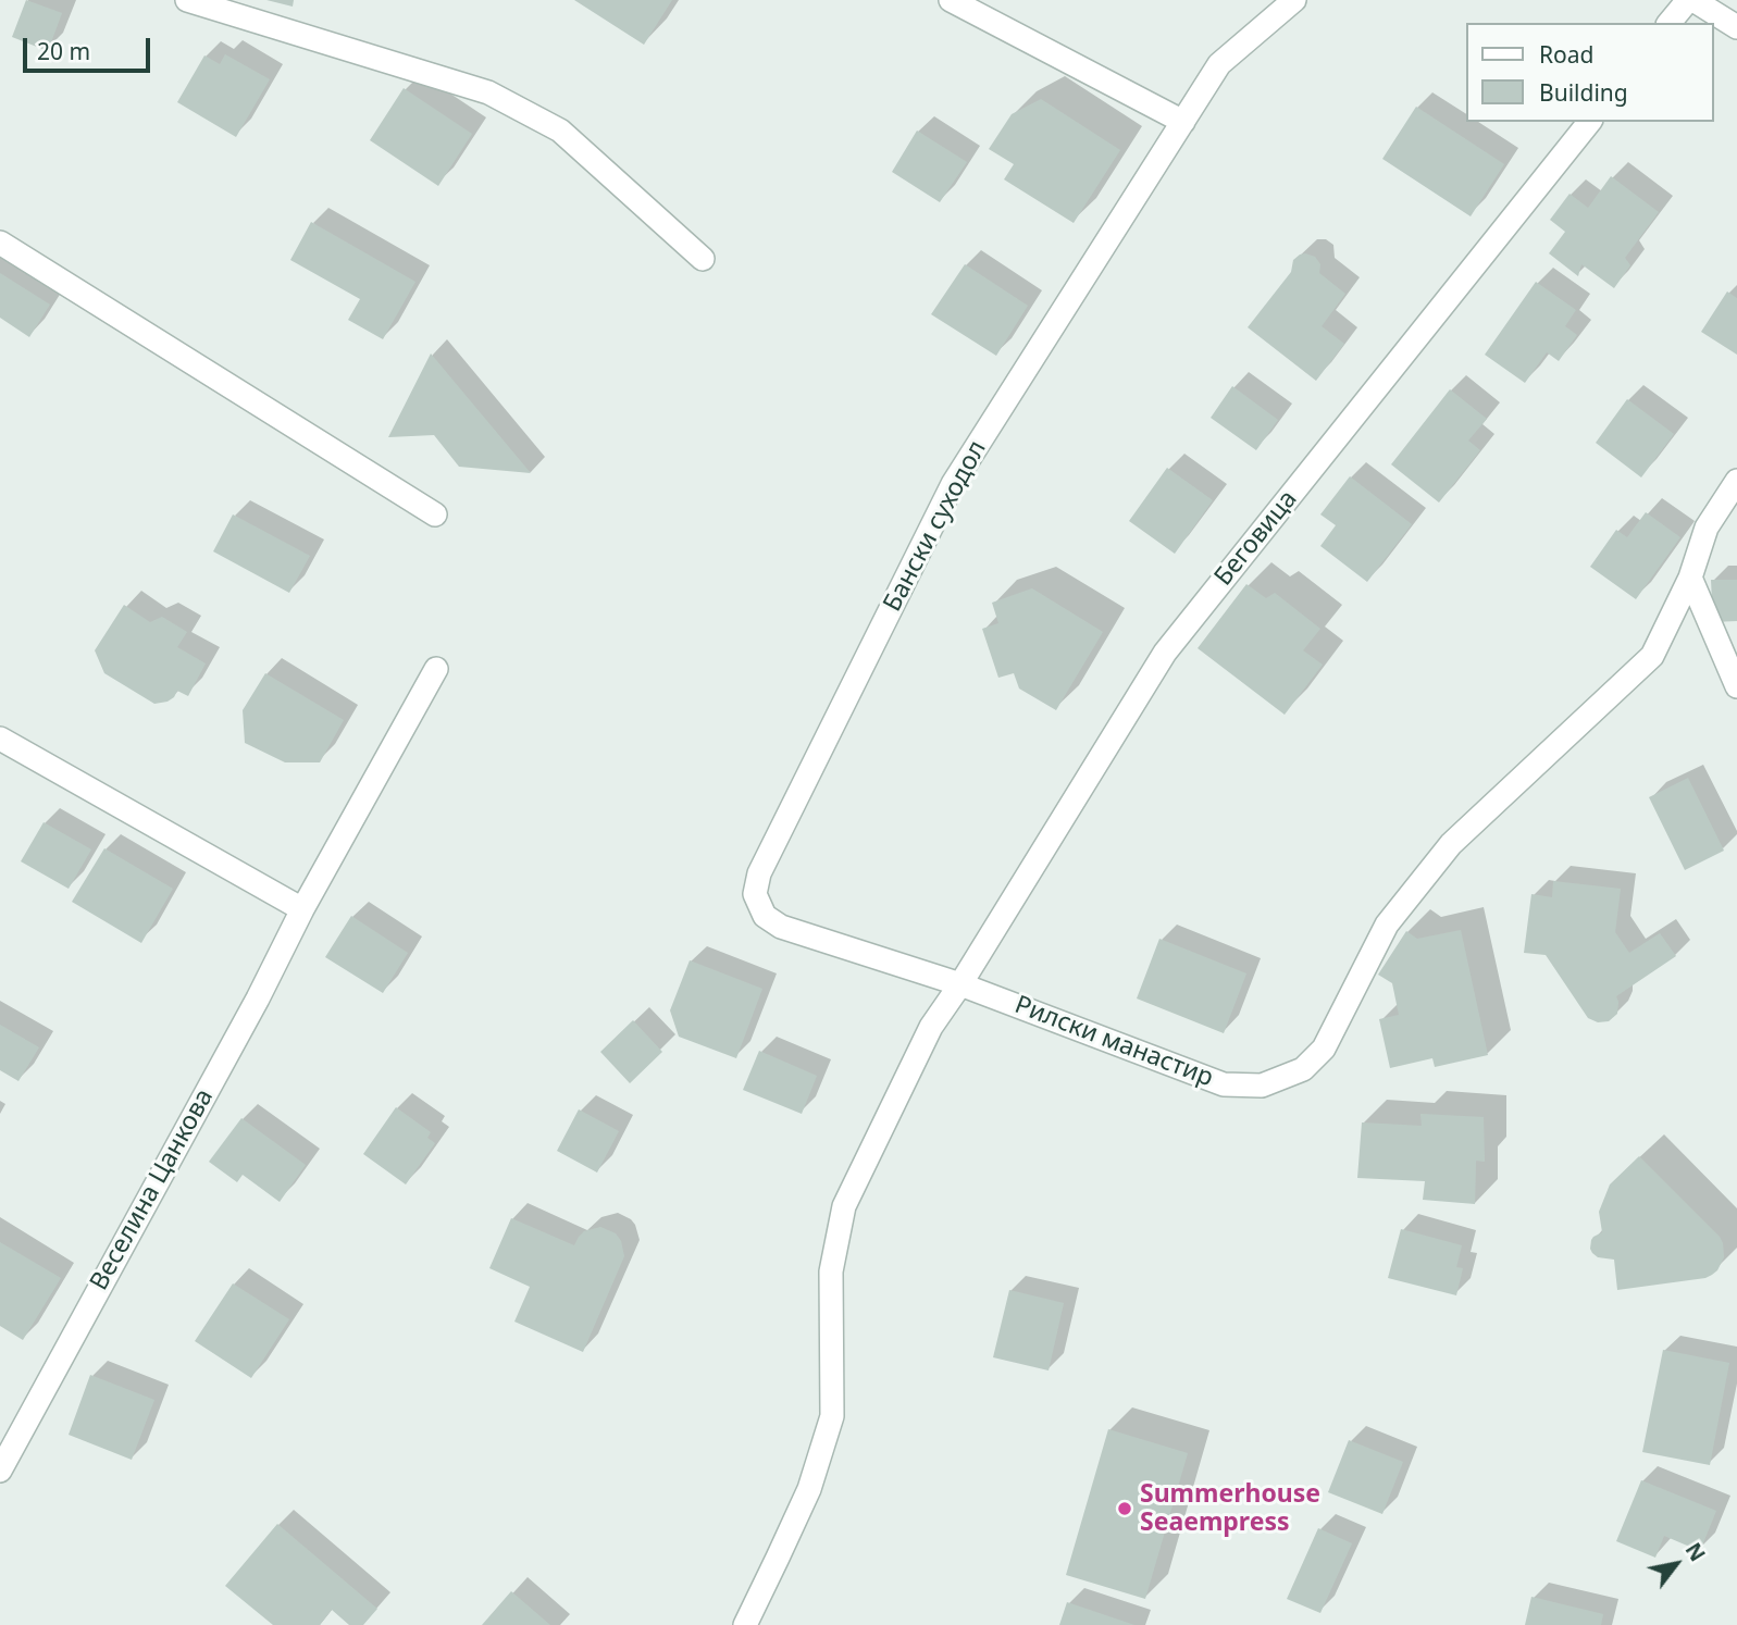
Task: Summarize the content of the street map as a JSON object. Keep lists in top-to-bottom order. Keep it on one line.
{"streets":{"street":["Бански суходол","Беговица","Рилски манастир","Веселина Цанкова"]},"crossings":[["Бански суходол","Беговица"],["Бански суходол","Рилски манастир"],["Беговица","Рилски манастир"]],"places":["Summerhouse Seaempress"],"legend":["Road","Building"],"scale_bar":"20 m","north":"top right"}
